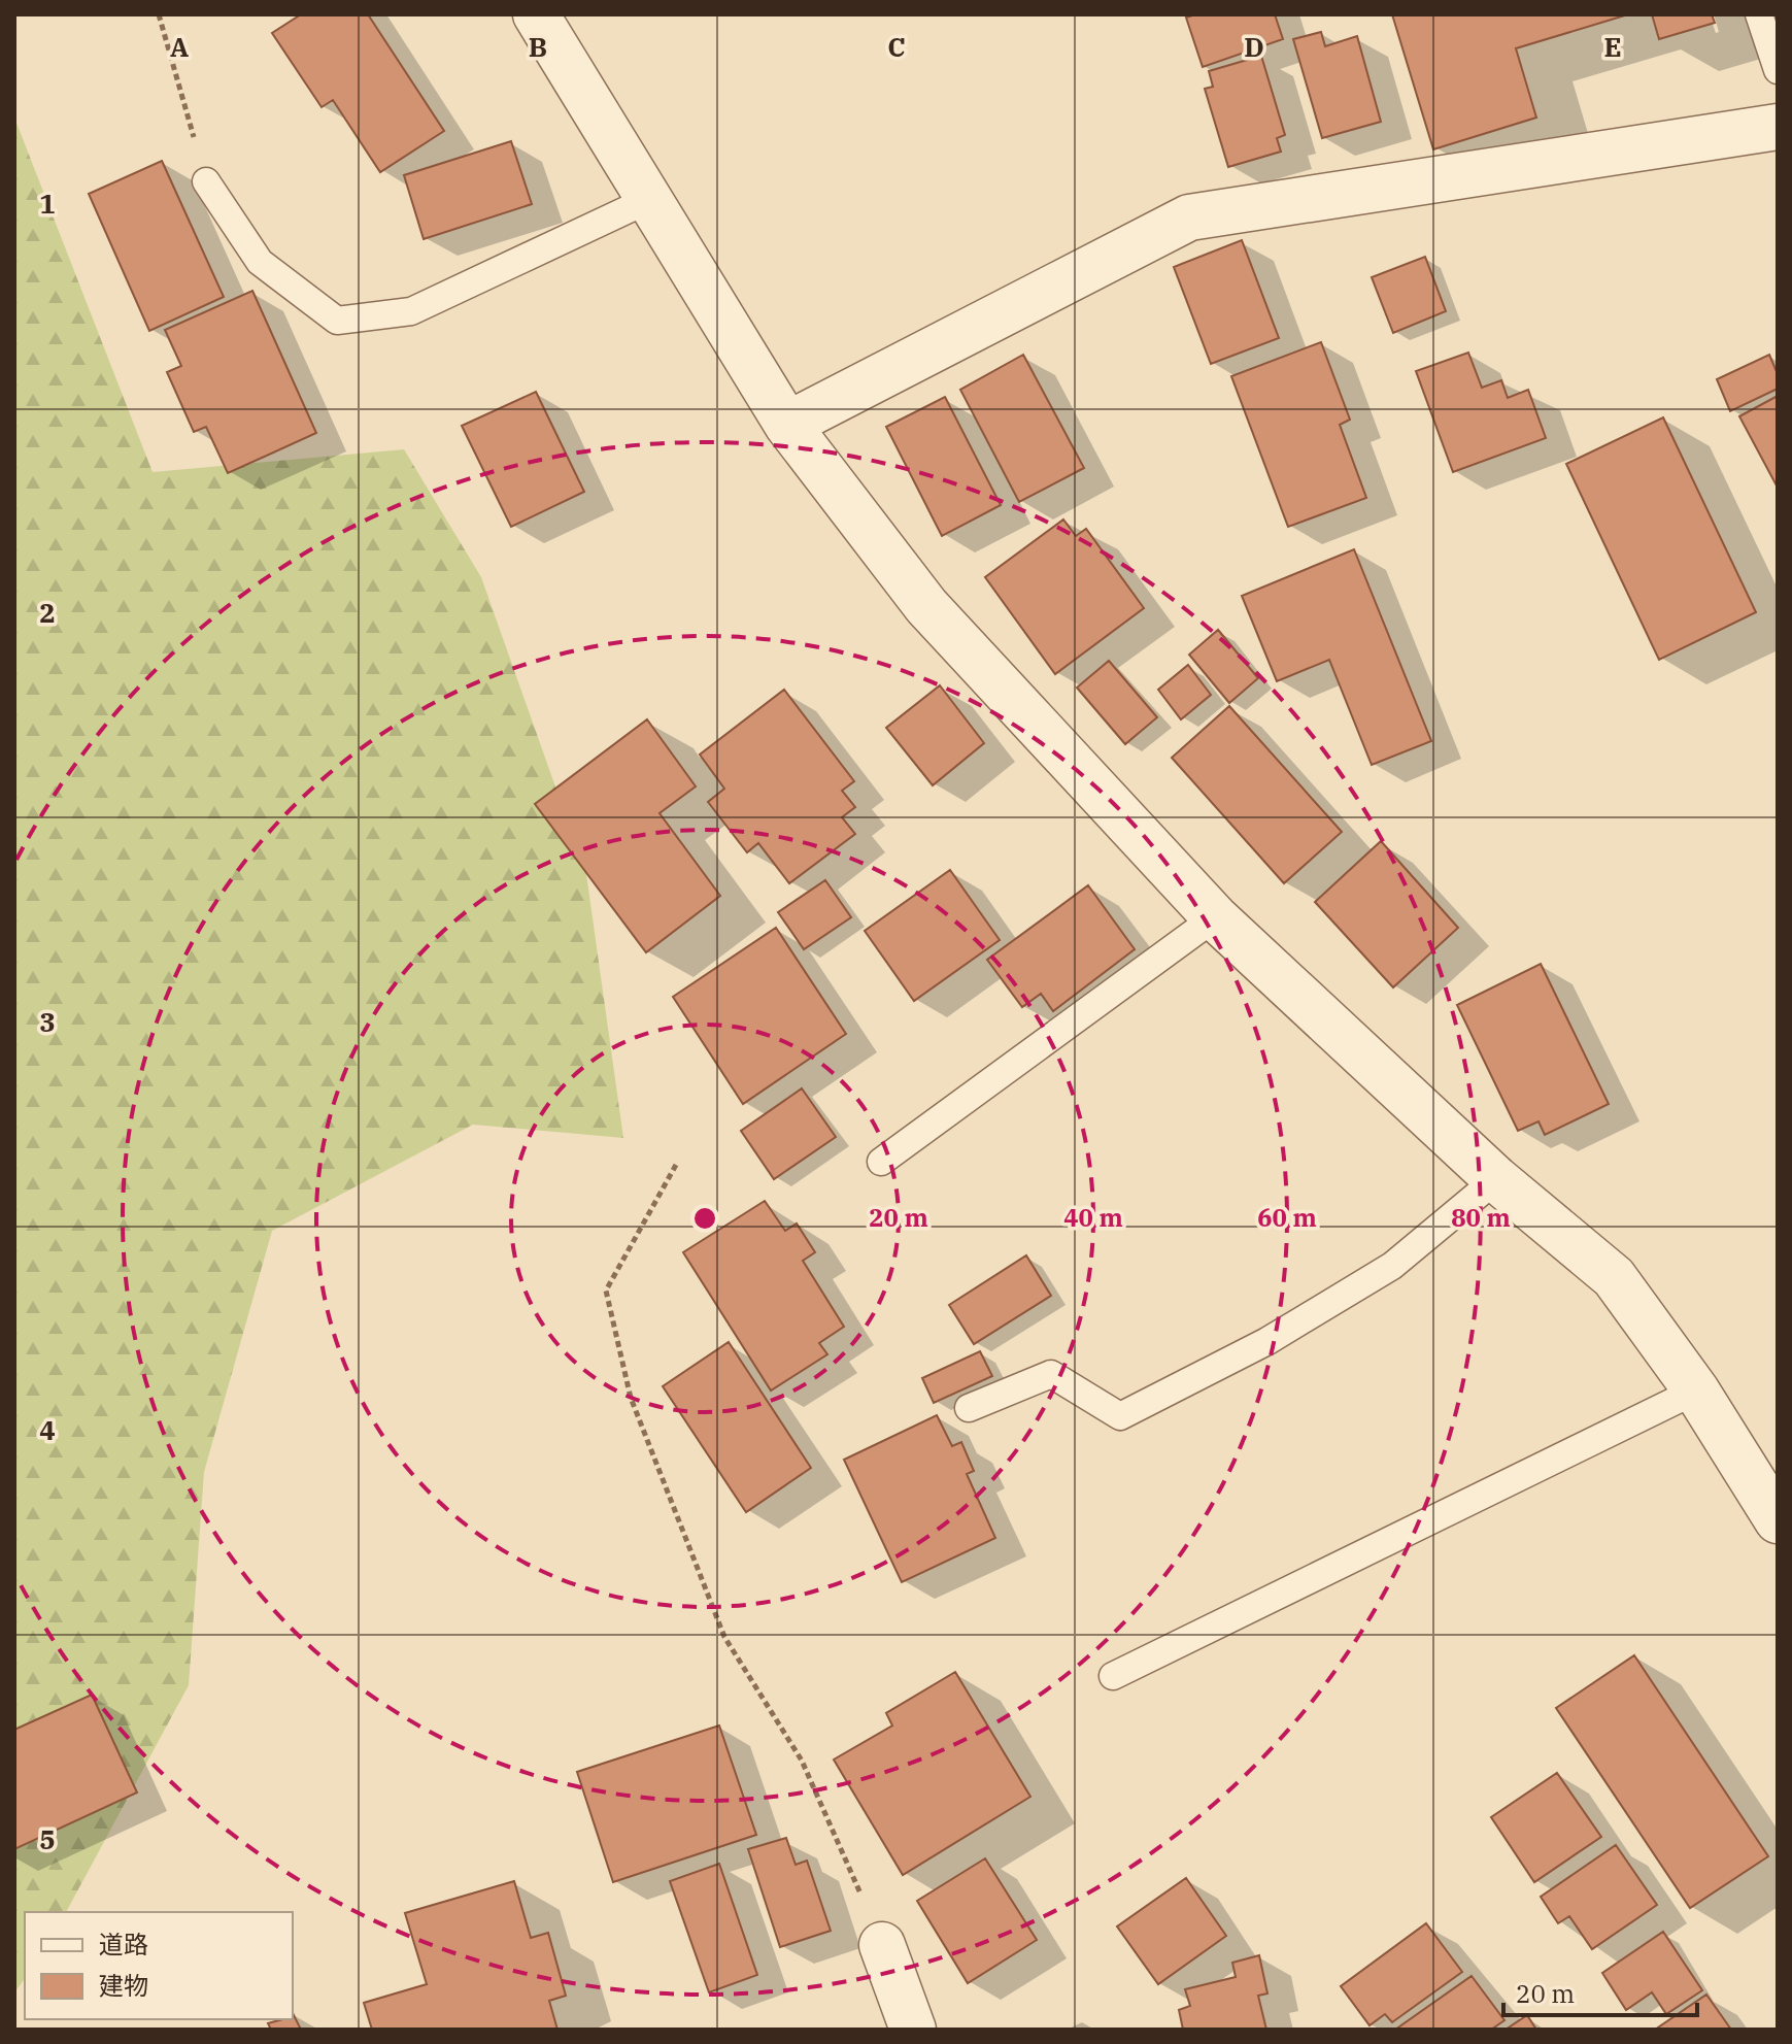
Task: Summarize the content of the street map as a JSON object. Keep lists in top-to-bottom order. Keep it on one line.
{"legend":["道路","建物"],"scale_bar":"20 m","grid":{"columns":["A","B","C","D","E"],"rows":["1","2","3","4","5"]},"rings":["20 m","40 m","60 m","80 m"]}
